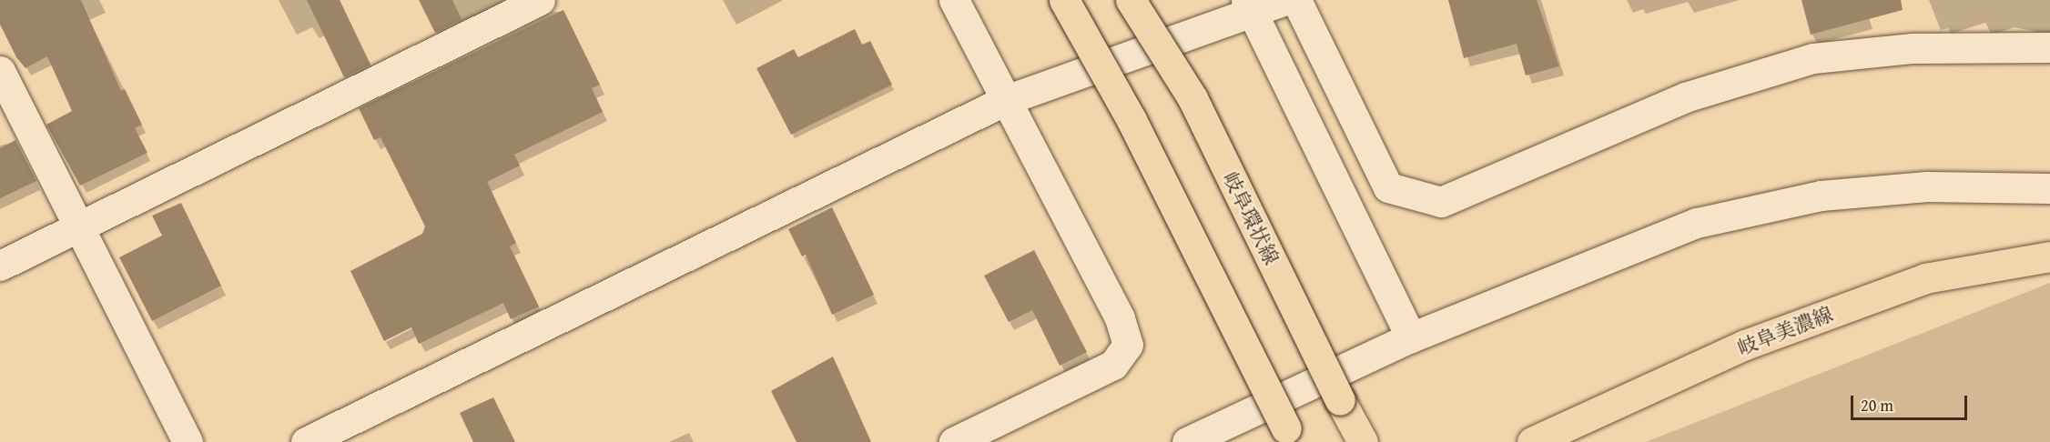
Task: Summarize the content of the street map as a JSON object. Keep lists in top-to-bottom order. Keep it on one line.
{"streets":{"main road":["岐阜環状線","岐阜美濃線"]},"scale_bar":"20 m"}
